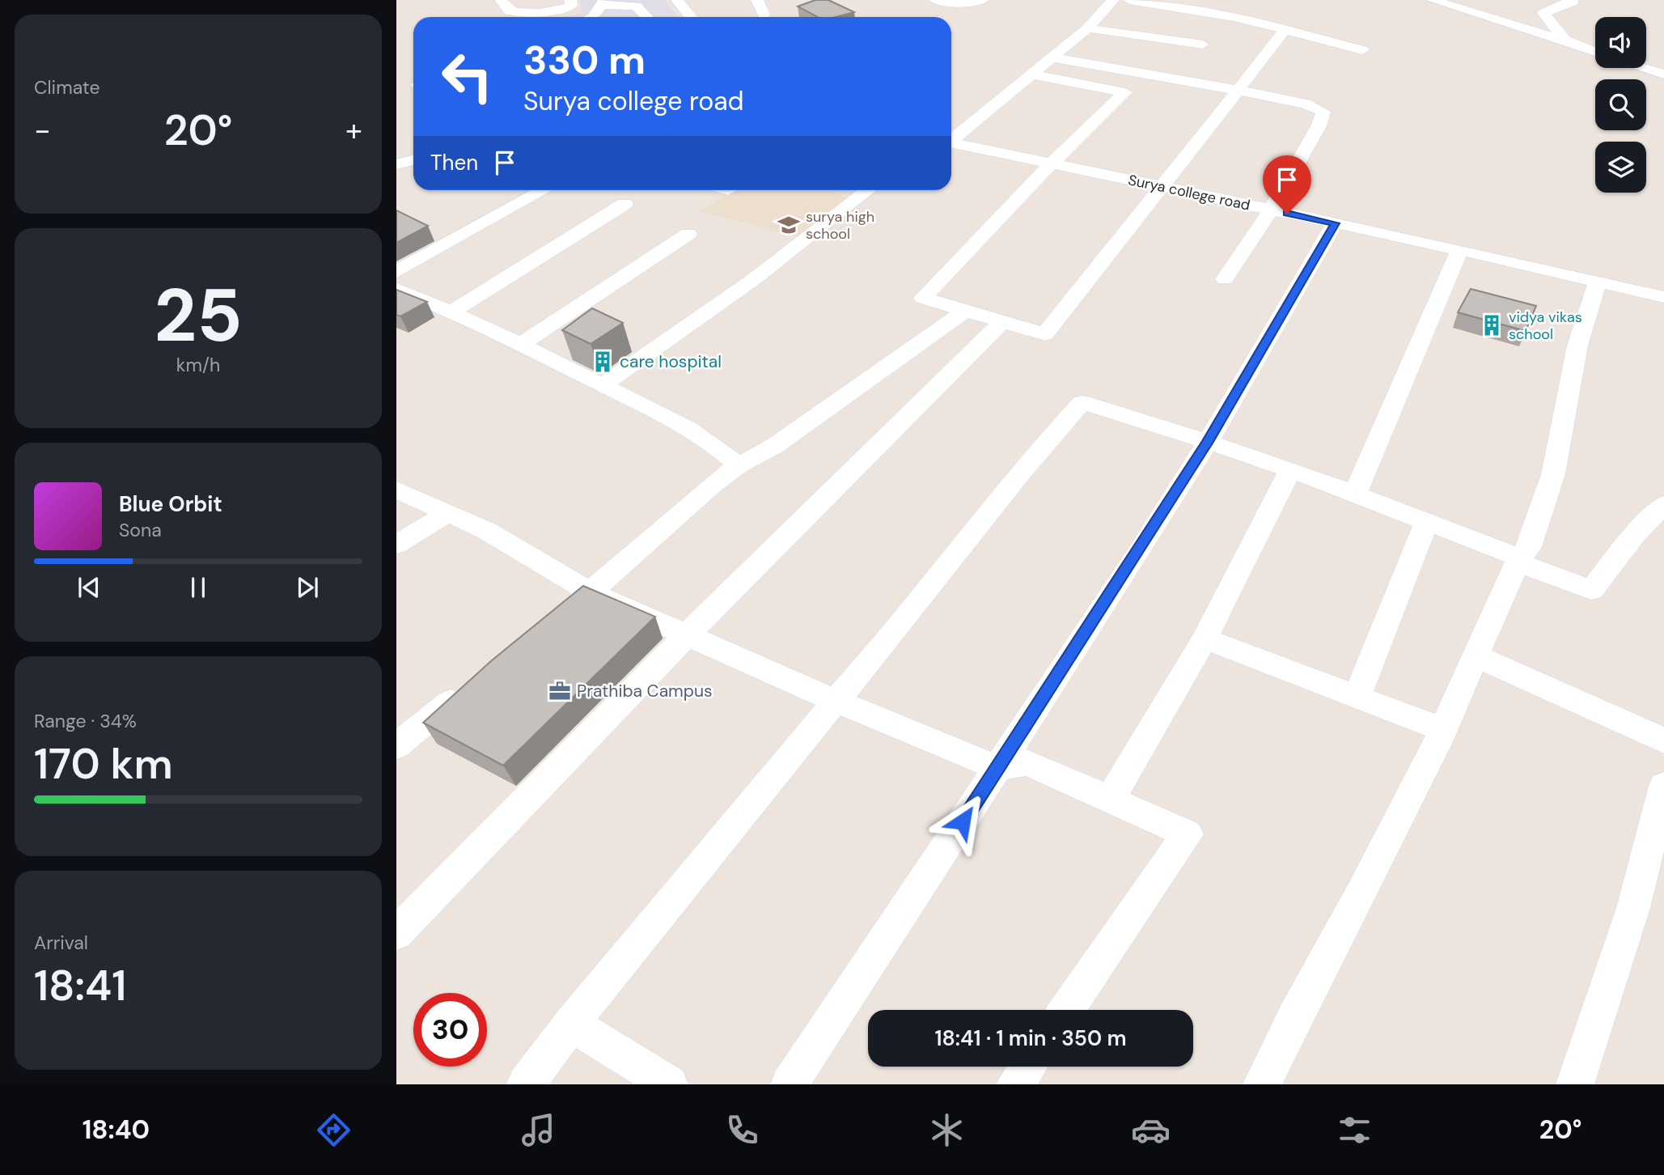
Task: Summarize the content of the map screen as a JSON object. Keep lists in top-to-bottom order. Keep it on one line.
{"streets":{"street":["Surya college road"]},"places":{"school or university":["surya high school"],"building":["vidya vikas school","care hospital"],"office":["Prathiba Campus"]},"page":{"tile":["Climate",["25","km/h"],["Range · 34%","170 km"],["Arrival","18:41"]],"turn":["330 m","Surya college road"],"heat":["−","20°","+"],"then":"Then","song":["Blue Orbit","Sona"],"limit":"30","trip":"18:41 · 1 min · 350 m","tabs":["18:40","20°"]}}
